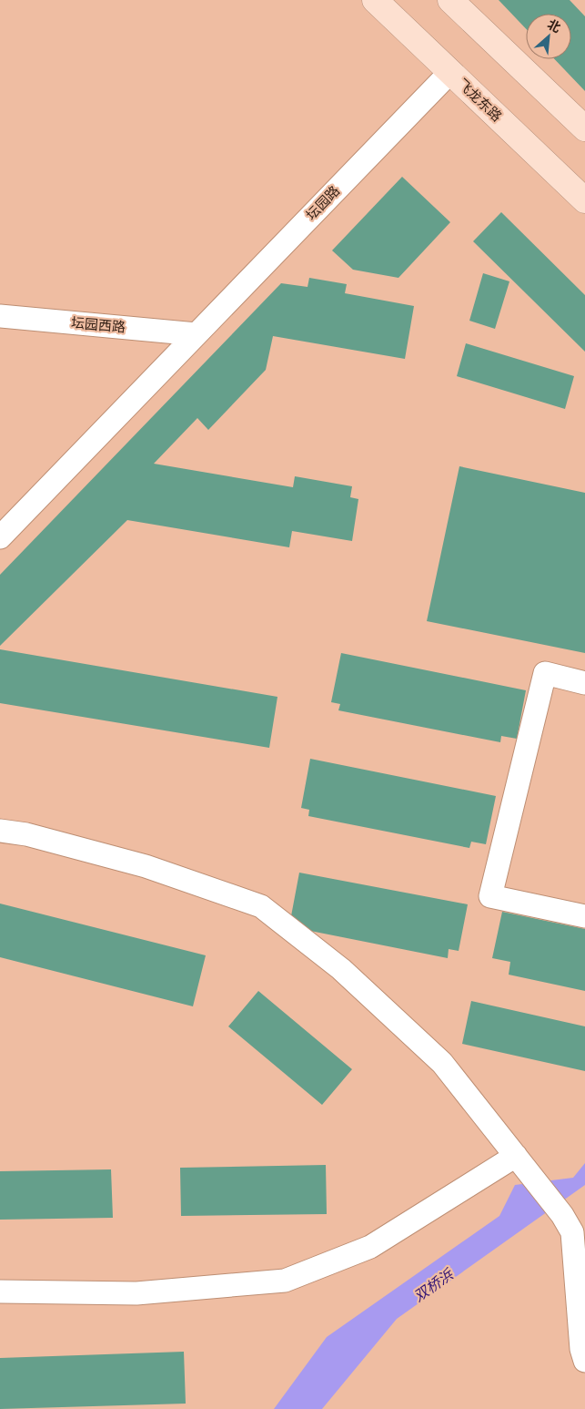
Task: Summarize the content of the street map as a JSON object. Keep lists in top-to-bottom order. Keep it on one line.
{"streets":{"main road":["飞龙东路"],"street":["坛园路","坛园西路"]},"crossings":[["飞龙东路","坛园路"],["坛园路","坛园西路"]],"water":["双桥浜"],"north":"top right"}
